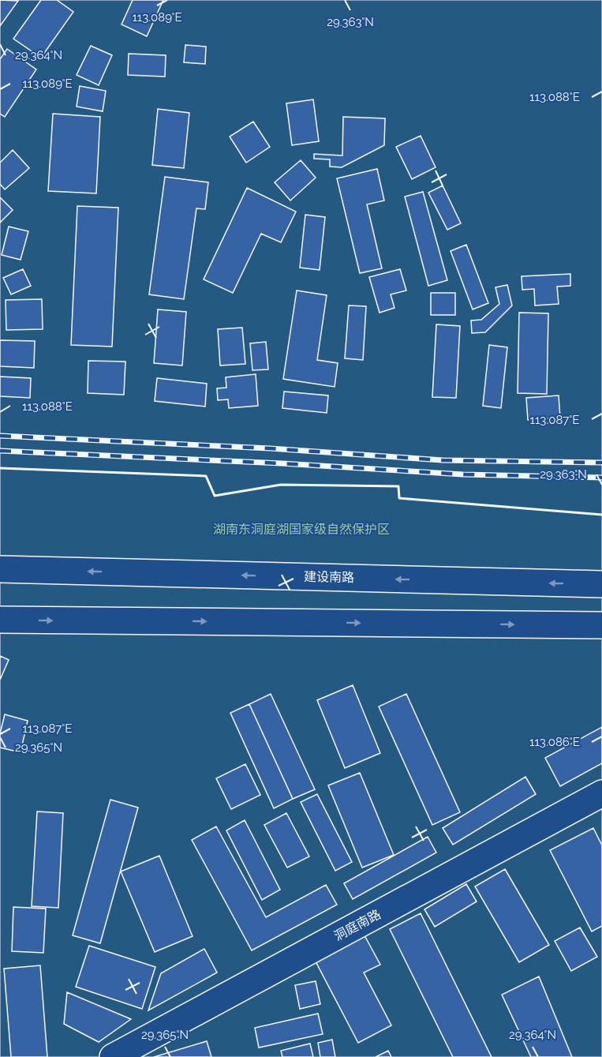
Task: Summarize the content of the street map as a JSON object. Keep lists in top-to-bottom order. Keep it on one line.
{"streets":{"main road":["建设南路","洞庭南路"]},"parks":["湖南东洞庭湖国家级自然保护区"],"coordinates":["113.089°E","29.363°N","29.364°N","113.088°E","113.087°E","113.086°E","29.365°N"]}
